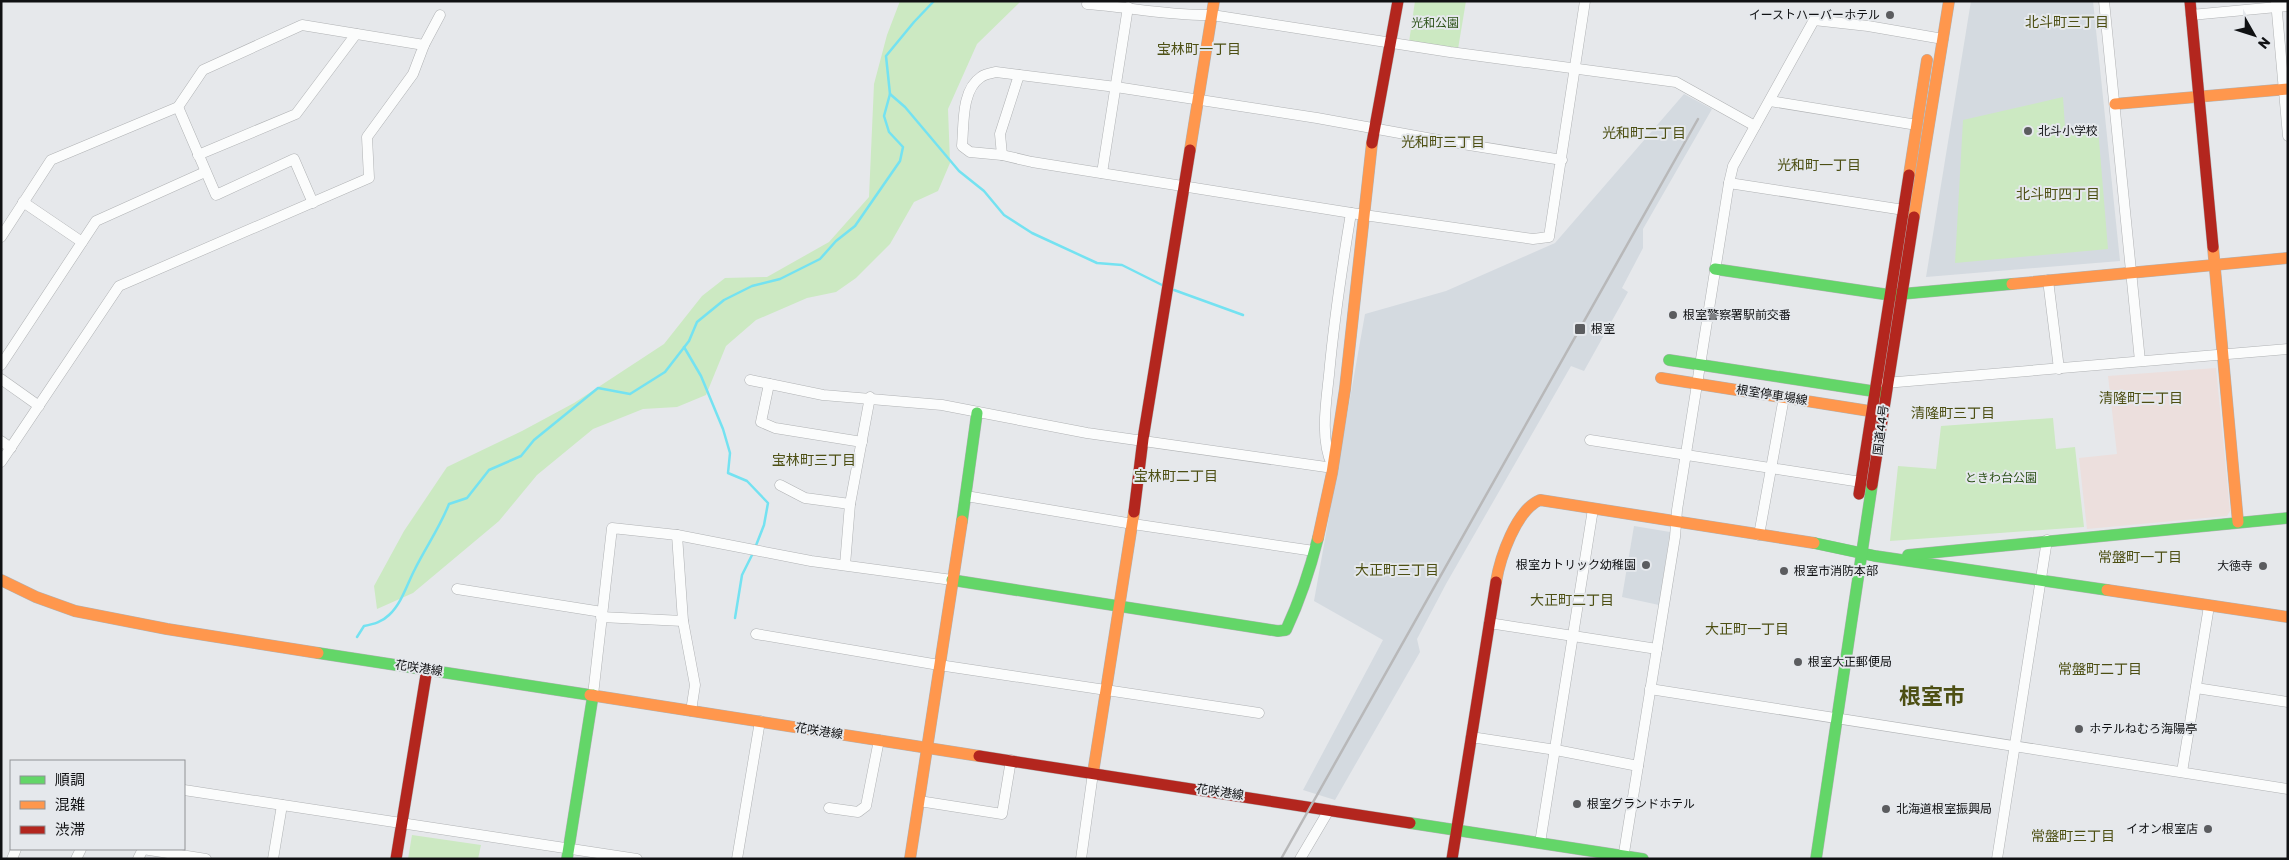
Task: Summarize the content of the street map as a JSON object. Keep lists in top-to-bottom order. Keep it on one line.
{"streets":{"main road":["根室停車場線","国道44号","花咲港線"]},"crossings":[["根室停車場線","国道44号"]],"districts":["北斗町三丁目","宝林町一丁目","光和町二丁目","光和町三丁目","光和町一丁目","北斗町四丁目","清隆町二丁目","清隆町三丁目","宝林町三丁目","宝林町二丁目","常盤町一丁目","大正町三丁目","大正町二丁目","大正町一丁目","常盤町二丁目","根室市","常盤町三丁目"],"parks":["光和公園","ときわ台公園"],"places":{"other":["イーストハーバーホテル","北斗小学校","根室警察署駅前交番","根室カトリック幼稚園","大徳寺","根室市消防本部","根室大正郵便局","ホテルねむろ海陽亭","根室グランドホテル","北海道根室振興局","イオン根室店"],"transit":["根室"]},"legend":["順調","混雑","渋滞"],"north":"bottom right"}
